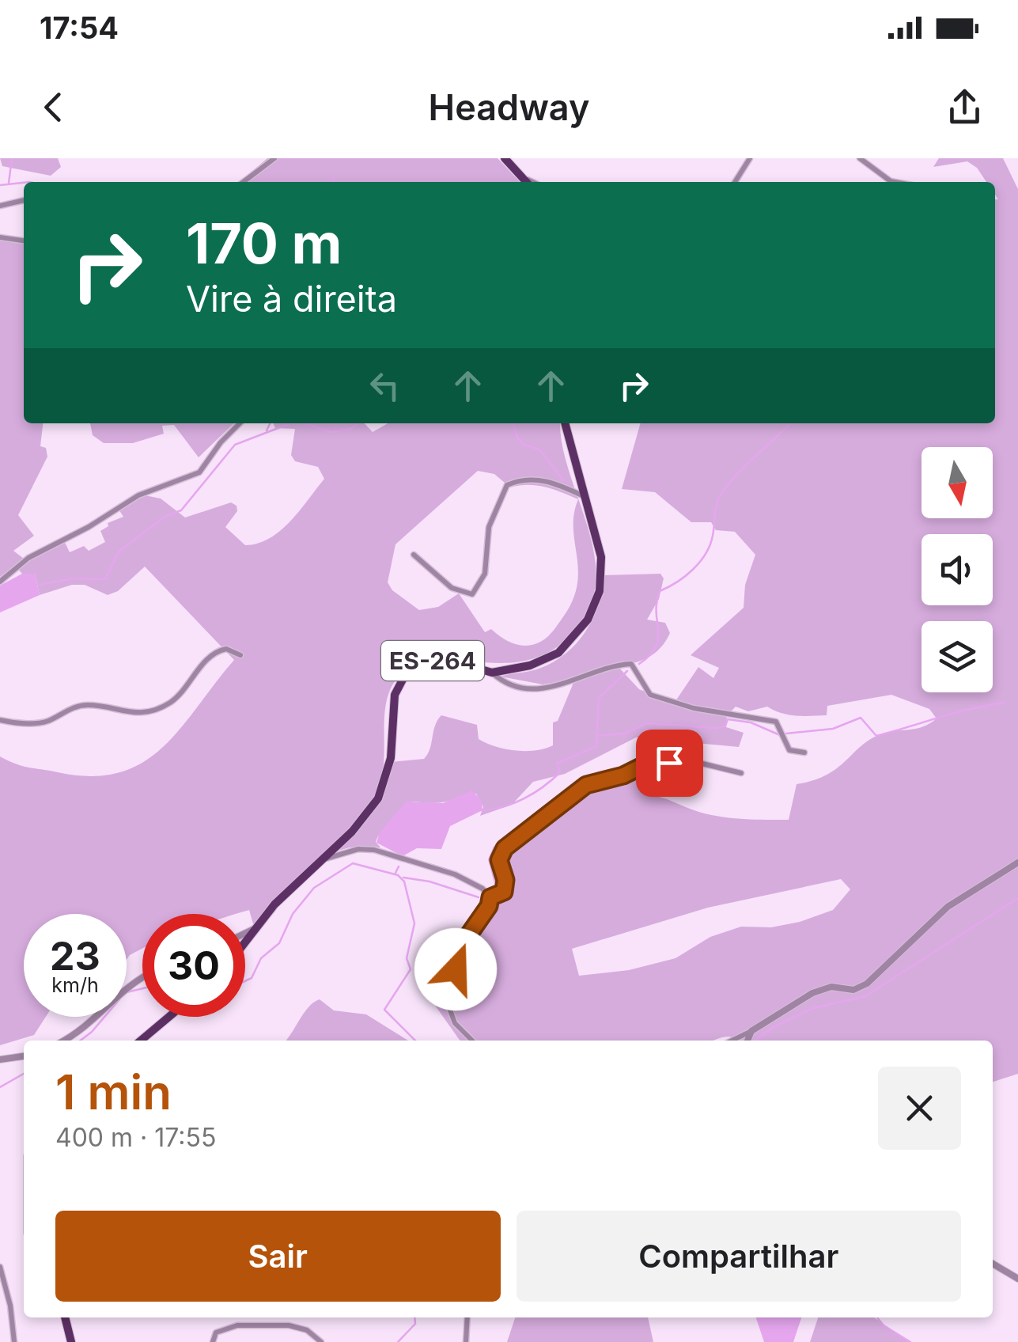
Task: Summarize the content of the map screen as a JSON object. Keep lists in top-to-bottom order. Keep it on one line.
{"streets":{"main road":["ES-264"]},"north":"bottom","page":{"status":"17:54","header":"Headway","turn":["170 m","Vire à direita"],"speed":"23 km/h","limit":"30","heading":["1 min","400 m · 17:55"],"buttons":["Sair","Compartilhar"]}}
